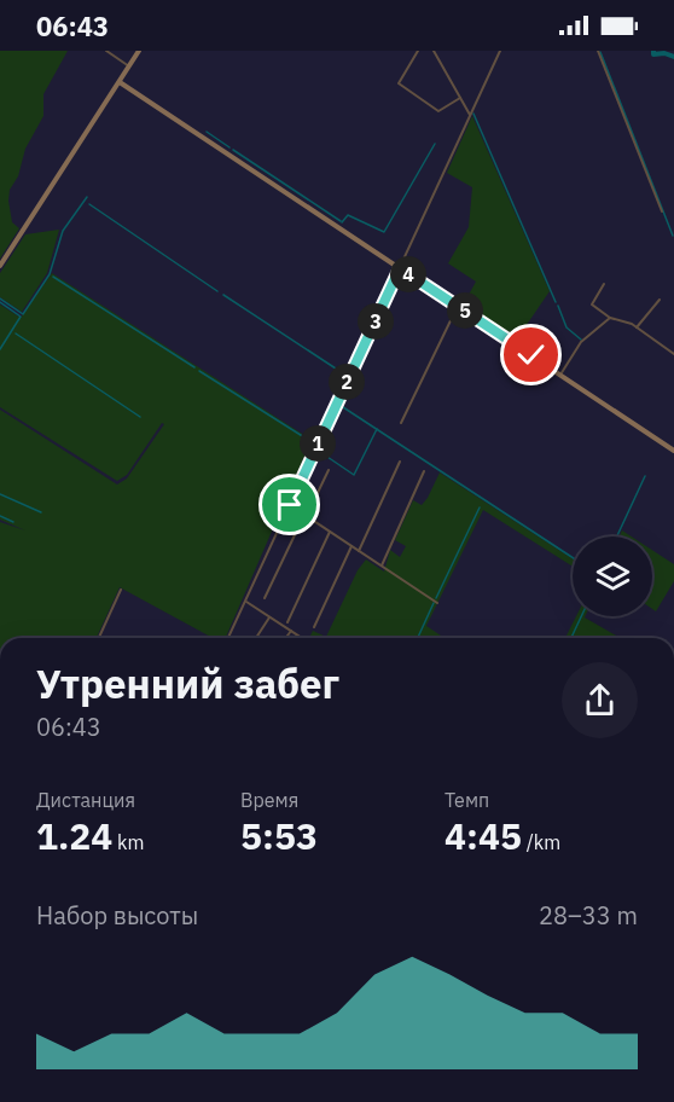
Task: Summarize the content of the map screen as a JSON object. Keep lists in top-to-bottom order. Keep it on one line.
{"page":{"status":"06:43","pins":["4","5","3","2","1"],"heading":["Утренний забег","06:43"],"stats":[["Дистанция","1.24 km"],["Время","5:53"],["Темп","4:45 /km"]],"chart":["Набор высоты","28–33 m"]}}
